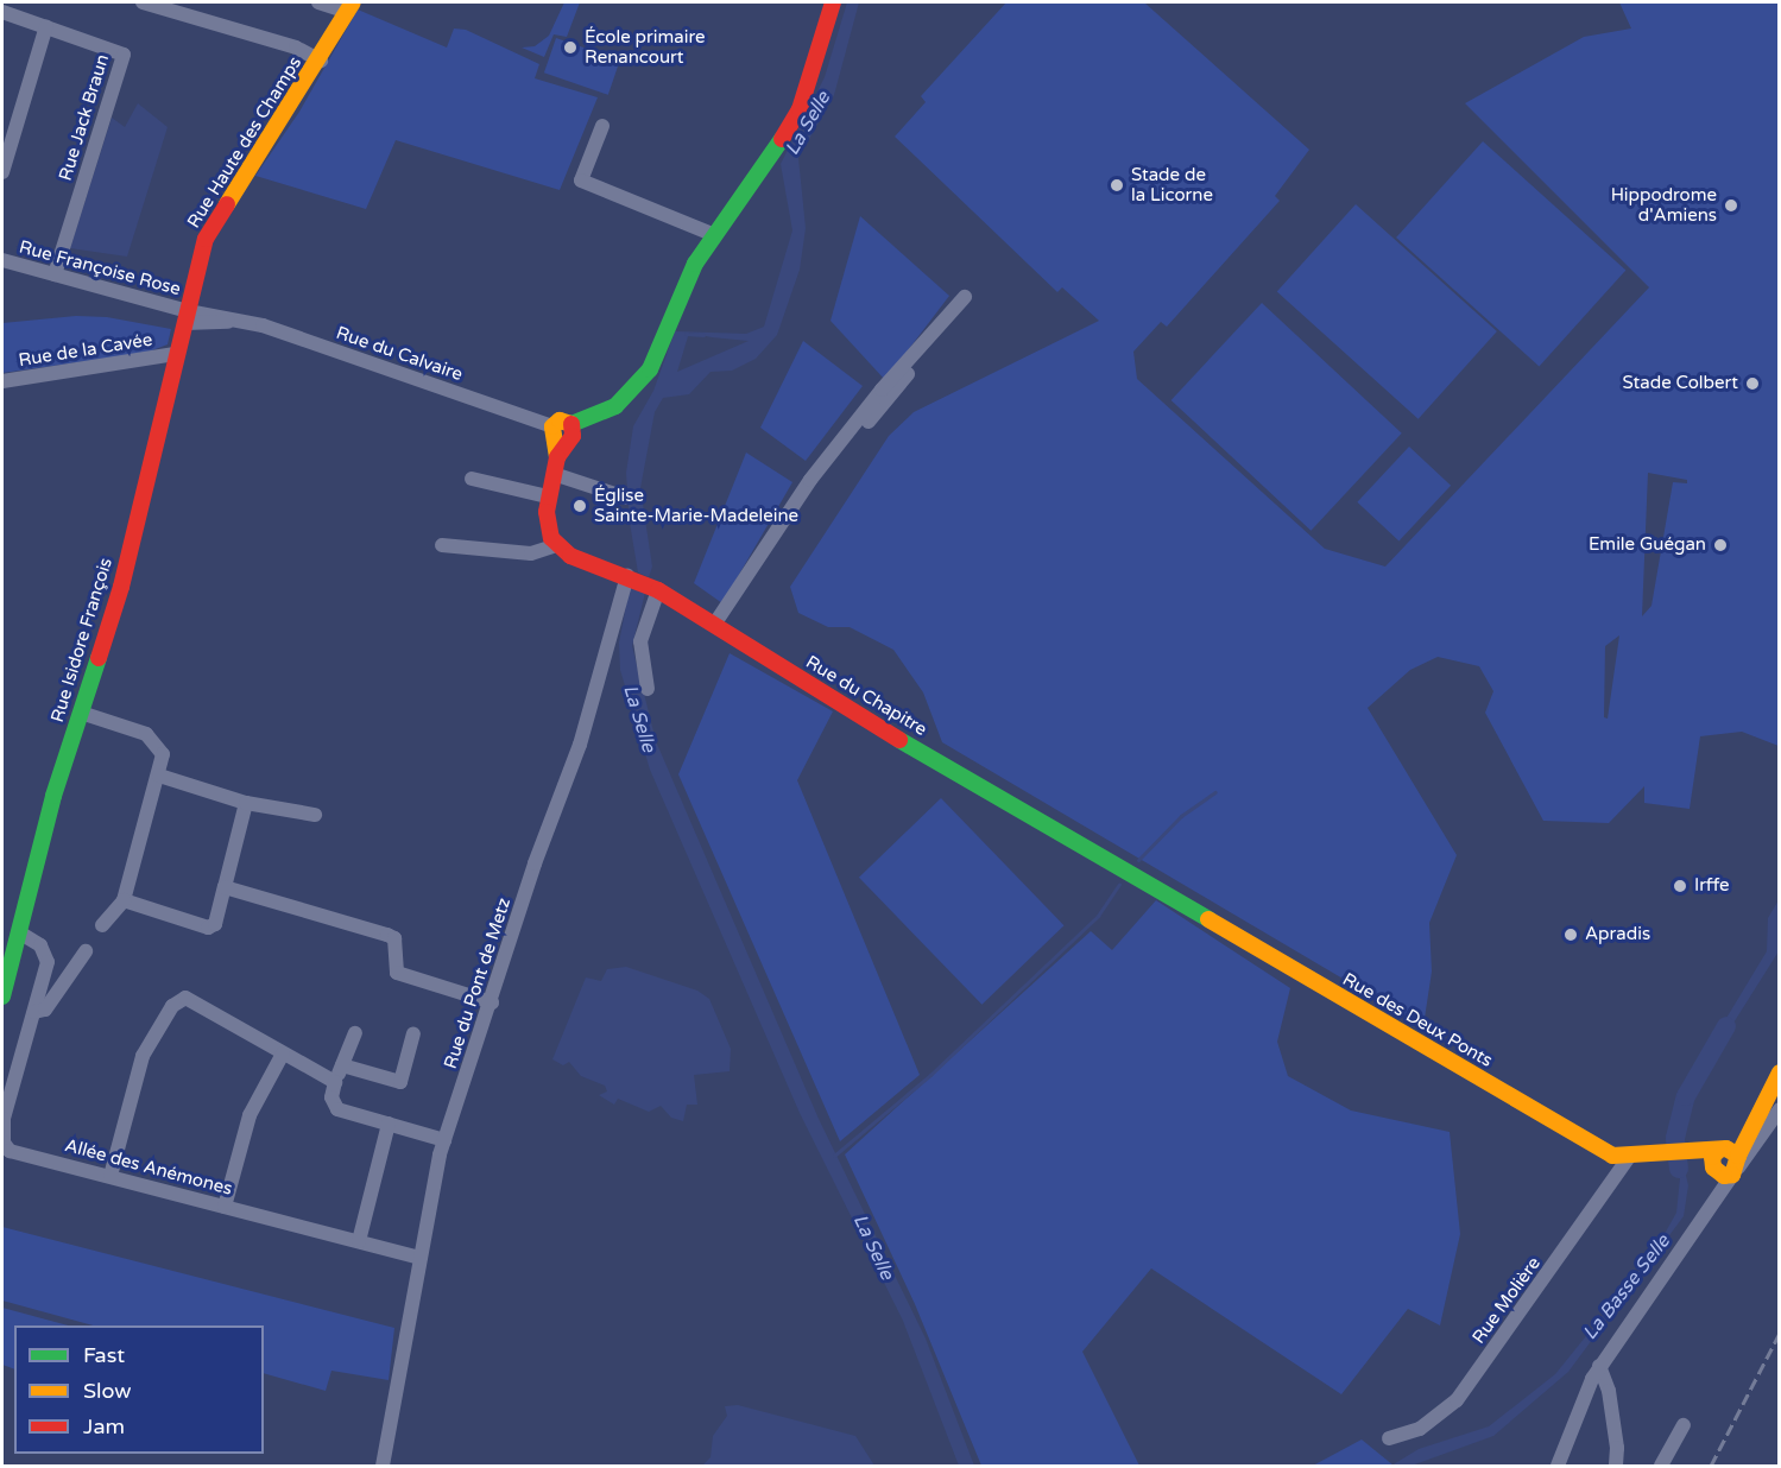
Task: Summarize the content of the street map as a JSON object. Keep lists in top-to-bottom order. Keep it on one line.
{"streets":{"street":["Rue Jack Braun","Rue Haute des Champs","Rue Françoise Rose","Rue de la Cavée","Rue du Calvaire","Rue Isidore François","Rue du Chapitre","Rue du Pont de Metz","Rue des Deux Ponts","Allée des Anémones","Rue Molière"]},"crossings":[["Rue Jack Braun","Rue Françoise Rose"],["Rue Haute des Champs","Rue Françoise Rose"],["Rue Haute des Champs","Rue du Calvaire"],["Rue Haute des Champs","Rue Isidore François"],["Rue Françoise Rose","Rue du Calvaire"],["Rue Françoise Rose","Rue Isidore François"],["Rue de la Cavée","Rue Isidore François"],["Rue du Calvaire","Rue Isidore François"],["Rue Isidore François","Allée des Anémones"],["Rue du Chapitre","Rue du Pont de Metz"],["Rue du Chapitre","Rue des Deux Ponts"],["Rue du Pont de Metz","Allée des Anémones"],["Rue des Deux Ponts","Rue Molière"]],"water":["La Selle","La Basse Selle"],"places":["École primaire Renancourt","Stade de la Licorne","Hippodrome d'Amiens","Stade Colbert","Église Sainte-Marie-Madeleine","Emile Guégan","Irffe","Apradis"],"legend":["Fast","Slow","Jam"]}
